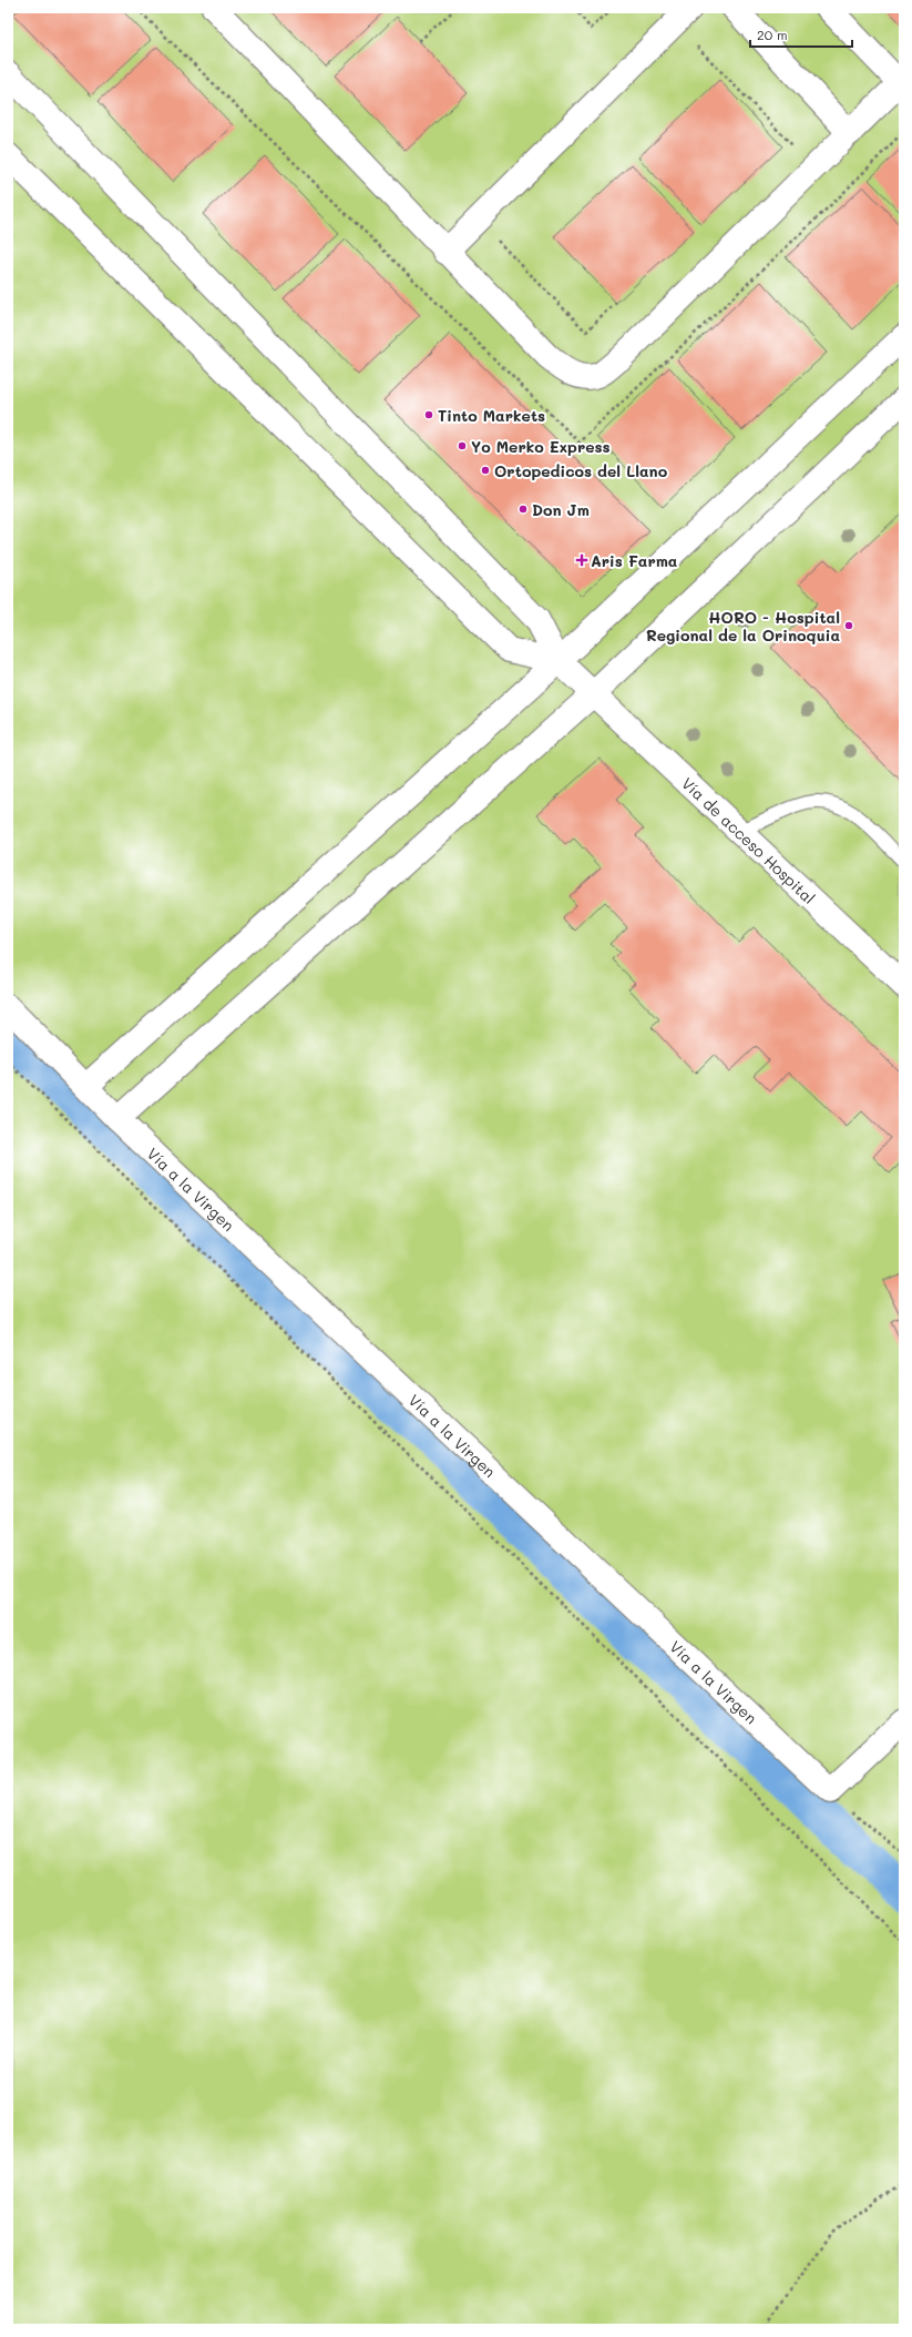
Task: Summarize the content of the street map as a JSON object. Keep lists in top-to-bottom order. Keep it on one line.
{"streets":{"street":["Vía de acceso Hospital","Vía a la Virgen"]},"places":{"other":["Tinto Markets","Yo Merko Express","Ortopedicos del Llano","Don Jm","HORO - Hospital Regional de la Orinoquia"],"health":["Aris Farma"]},"scale_bar":"20 m"}
